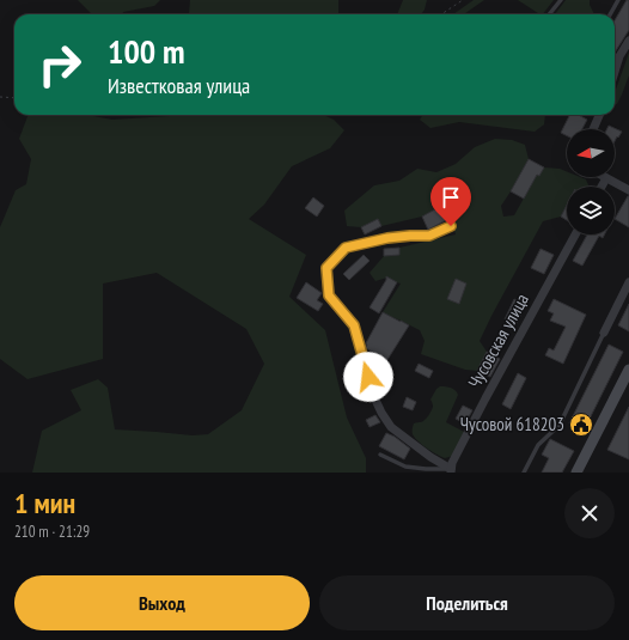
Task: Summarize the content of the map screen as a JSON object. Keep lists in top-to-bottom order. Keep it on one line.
{"streets":{"street":["Чусовская улица"]},"places":{"public building":["Чусовой 618203"]},"north":"left","page":{"turn":["100 m","Известковая улица"],"heading":["1 мин","210 m · 21:29"],"buttons":["Выход","Поделиться"]}}
